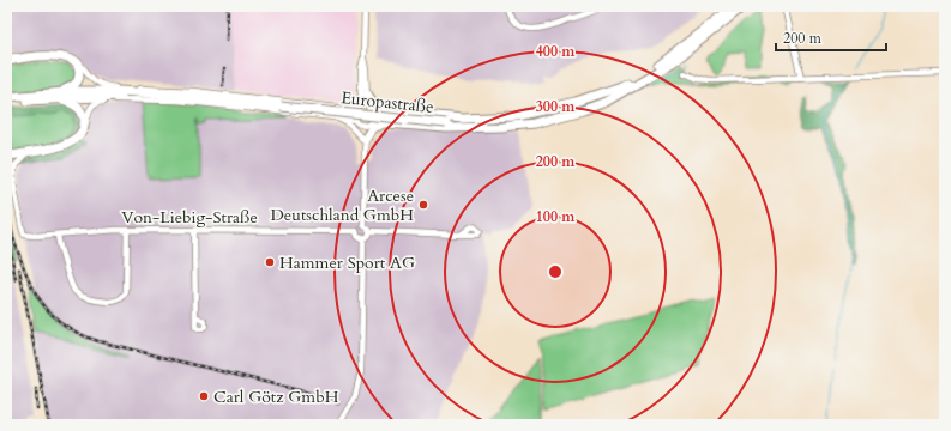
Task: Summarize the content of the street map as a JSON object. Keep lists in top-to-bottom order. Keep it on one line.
{"streets":{"highway":["Europastraße"],"street":["Von-Liebig-Straße"]},"places":["Arcese Deutschland GmbH","Hammer Sport AG","Carl Götz GmbH"],"scale_bar":"200 m","rings":["400 m","300 m","200 m","100 m"]}
